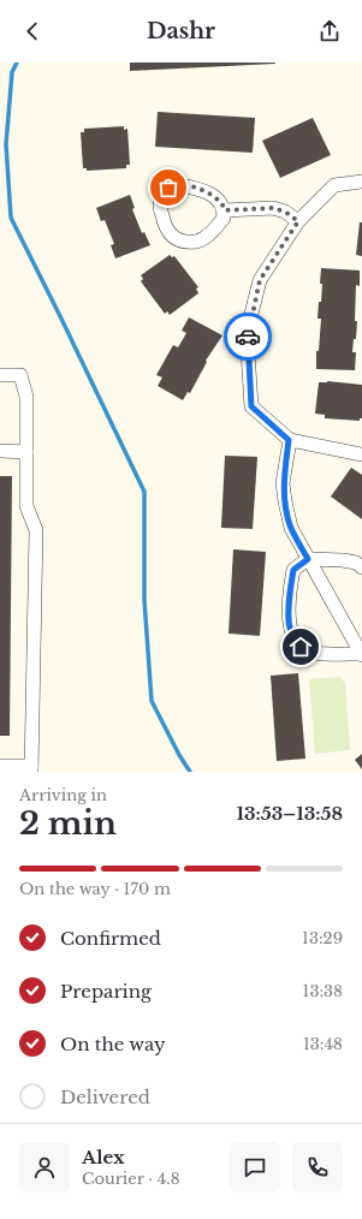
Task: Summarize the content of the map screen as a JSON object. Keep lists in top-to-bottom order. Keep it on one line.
{"page":{"header":"Dashr","heading":["2 min","Arriving in","13:53–13:58"],"panel":["Alex","Courier · 4.8"],"bar":"On the way · 170 m","list":[["Confirmed","13:29"],["Preparing","13:38"],["On the way","13:48"],"Delivered"]}}
